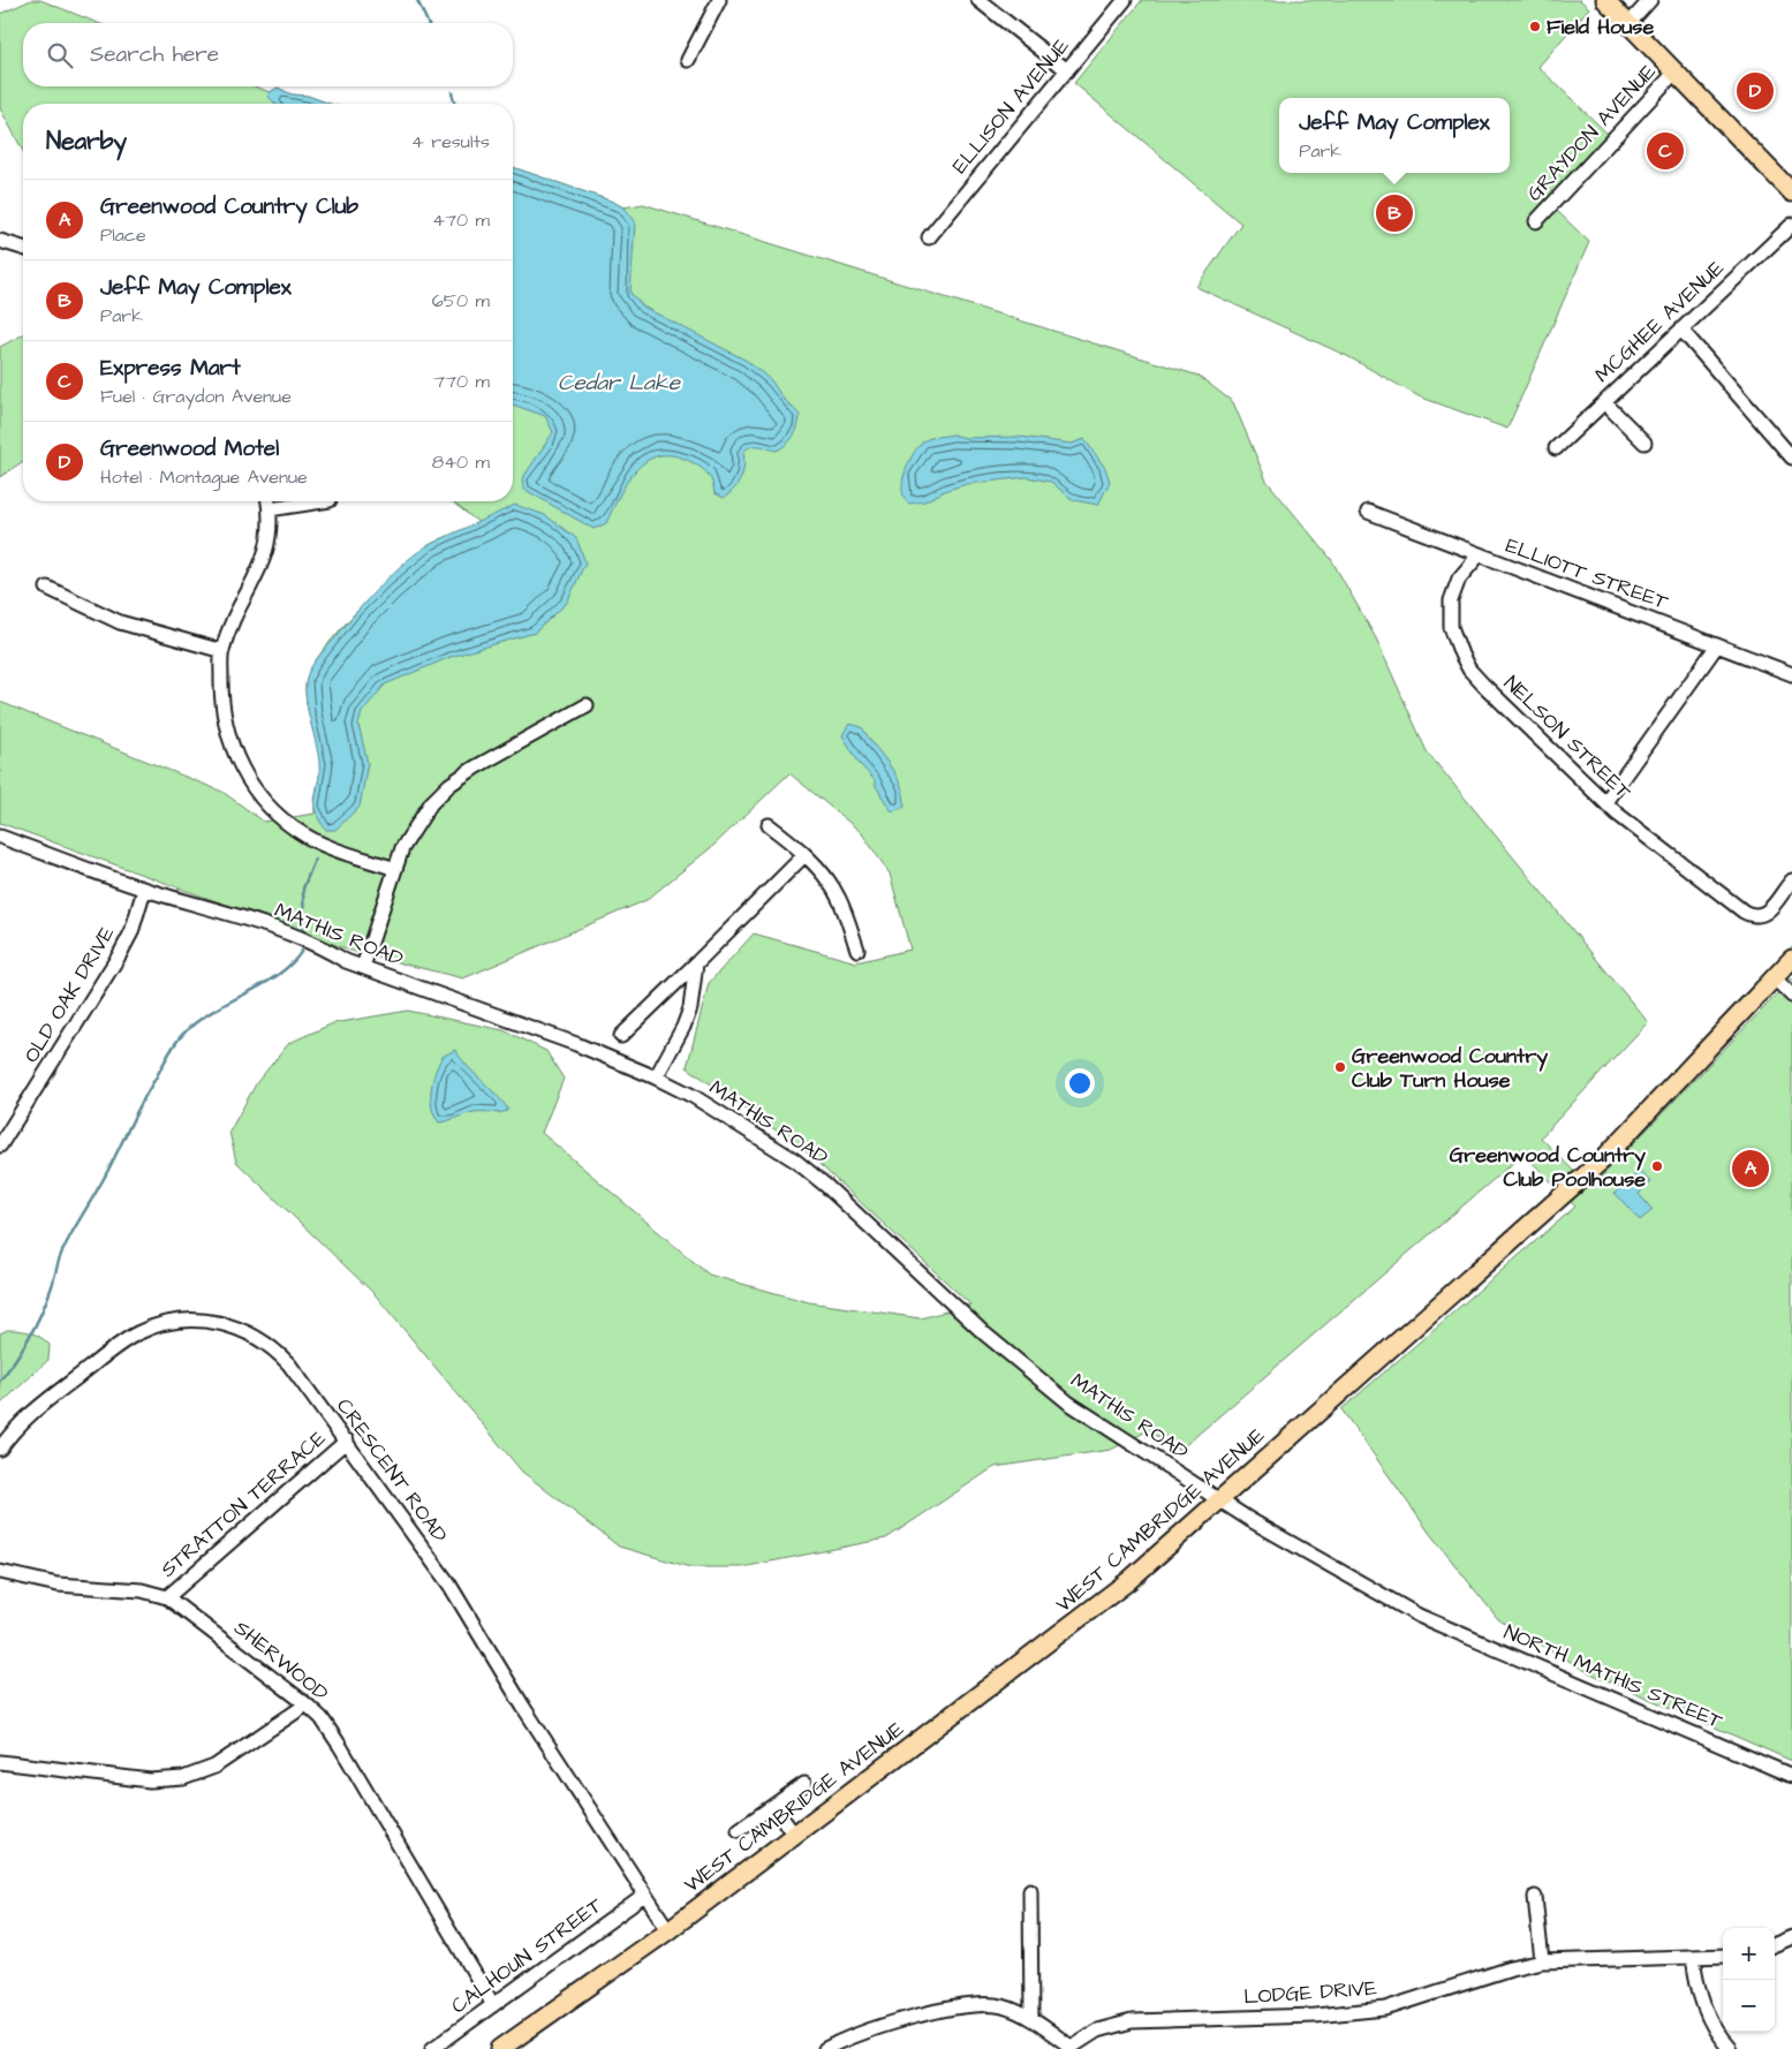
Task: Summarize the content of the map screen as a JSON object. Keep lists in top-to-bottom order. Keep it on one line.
{"streets":{"main road":["WEST CAMBRIDGE AVENUE"],"street":["ELLISON AVENUE","GRAYDON AVENUE","MCGHEE AVENUE","ELLIOTT STREET","NELSON STREET","MATHIS ROAD","OLD OAK DRIVE","CRESCENT ROAD","STRATTON TERRACE","SHERWOOD","NORTH MATHIS STREET","CALHOUN STREET","LODGE DRIVE"]},"crossings":[["ELLIOTT STREET","NELSON STREET"],["MATHIS ROAD","OLD OAK DRIVE"],["MATHIS ROAD","WEST CAMBRIDGE AVENUE"],["MATHIS ROAD","NORTH MATHIS STREET"],["CRESCENT ROAD","STRATTON TERRACE"],["CRESCENT ROAD","WEST CAMBRIDGE AVENUE"],["CRESCENT ROAD","CALHOUN STREET"],["STRATTON TERRACE","SHERWOOD"],["SHERWOOD","CALHOUN STREET"]],"water":["Cedar Lake"],"places":["Field House","Greenwood Country Club Turn House","Greenwood Country Club Poolhouse"],"page":{"search":"Search here","pins":["D","C","B","A"],"popup":["Jeff May Complex","Park"],"heading":["Nearby","4 results"],"list":[{"mark":"A","name":"Greenwood Country Club","note":"Place","value":"470 m"},{"mark":"B","name":"Jeff May Complex","note":"Park","value":"650 m"},{"mark":"C","name":"Express Mart","note":"Fuel · Graydon Avenue","value":"770 m"},{"mark":"D","name":"Greenwood Motel","note":"Hotel · Montague Avenue","value":"840 m"}],"map_buttons":["+","−"]}}
